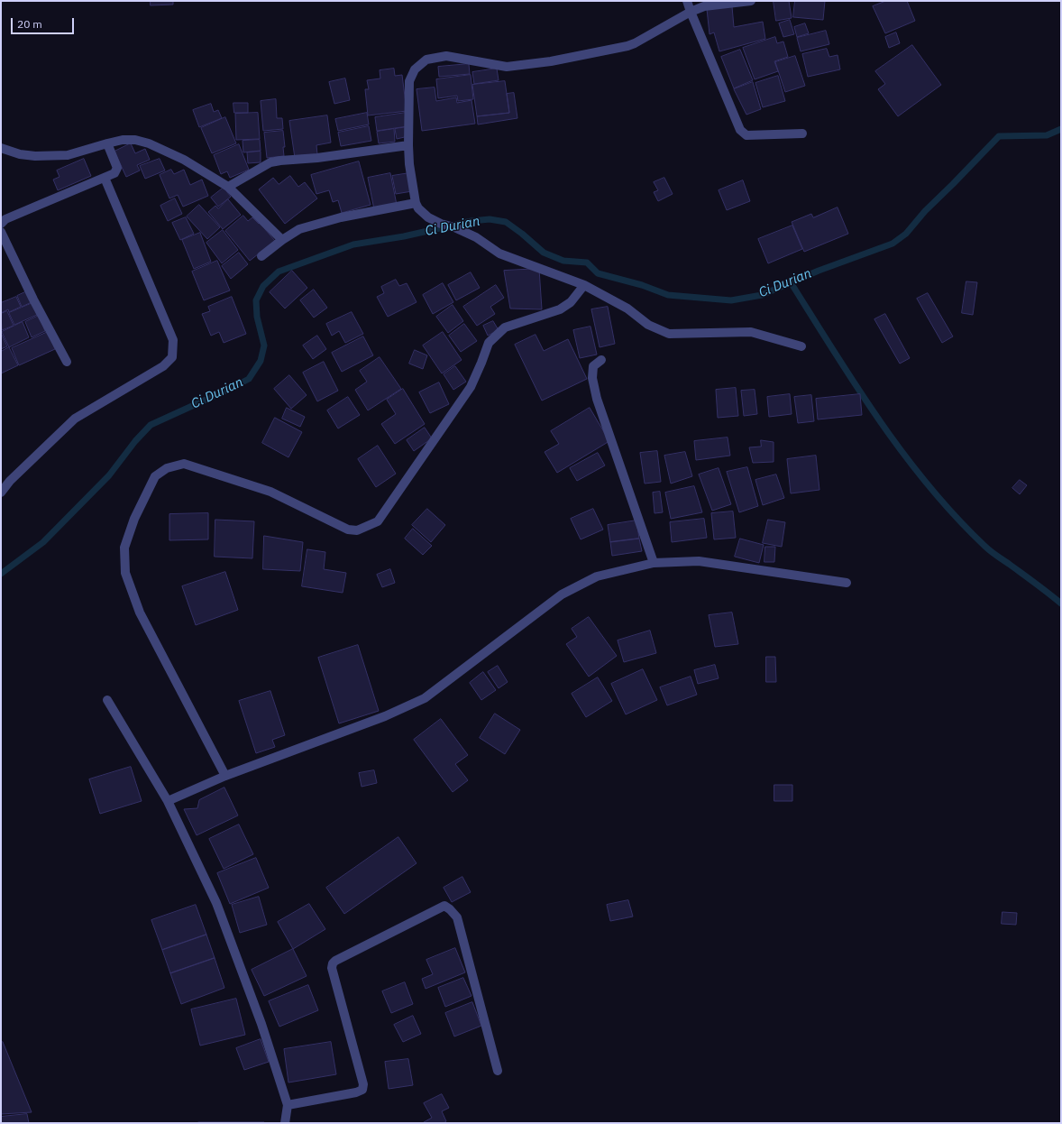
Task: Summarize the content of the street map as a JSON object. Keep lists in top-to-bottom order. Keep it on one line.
{"water":["Ci Durian"],"scale_bar":"20 m"}
